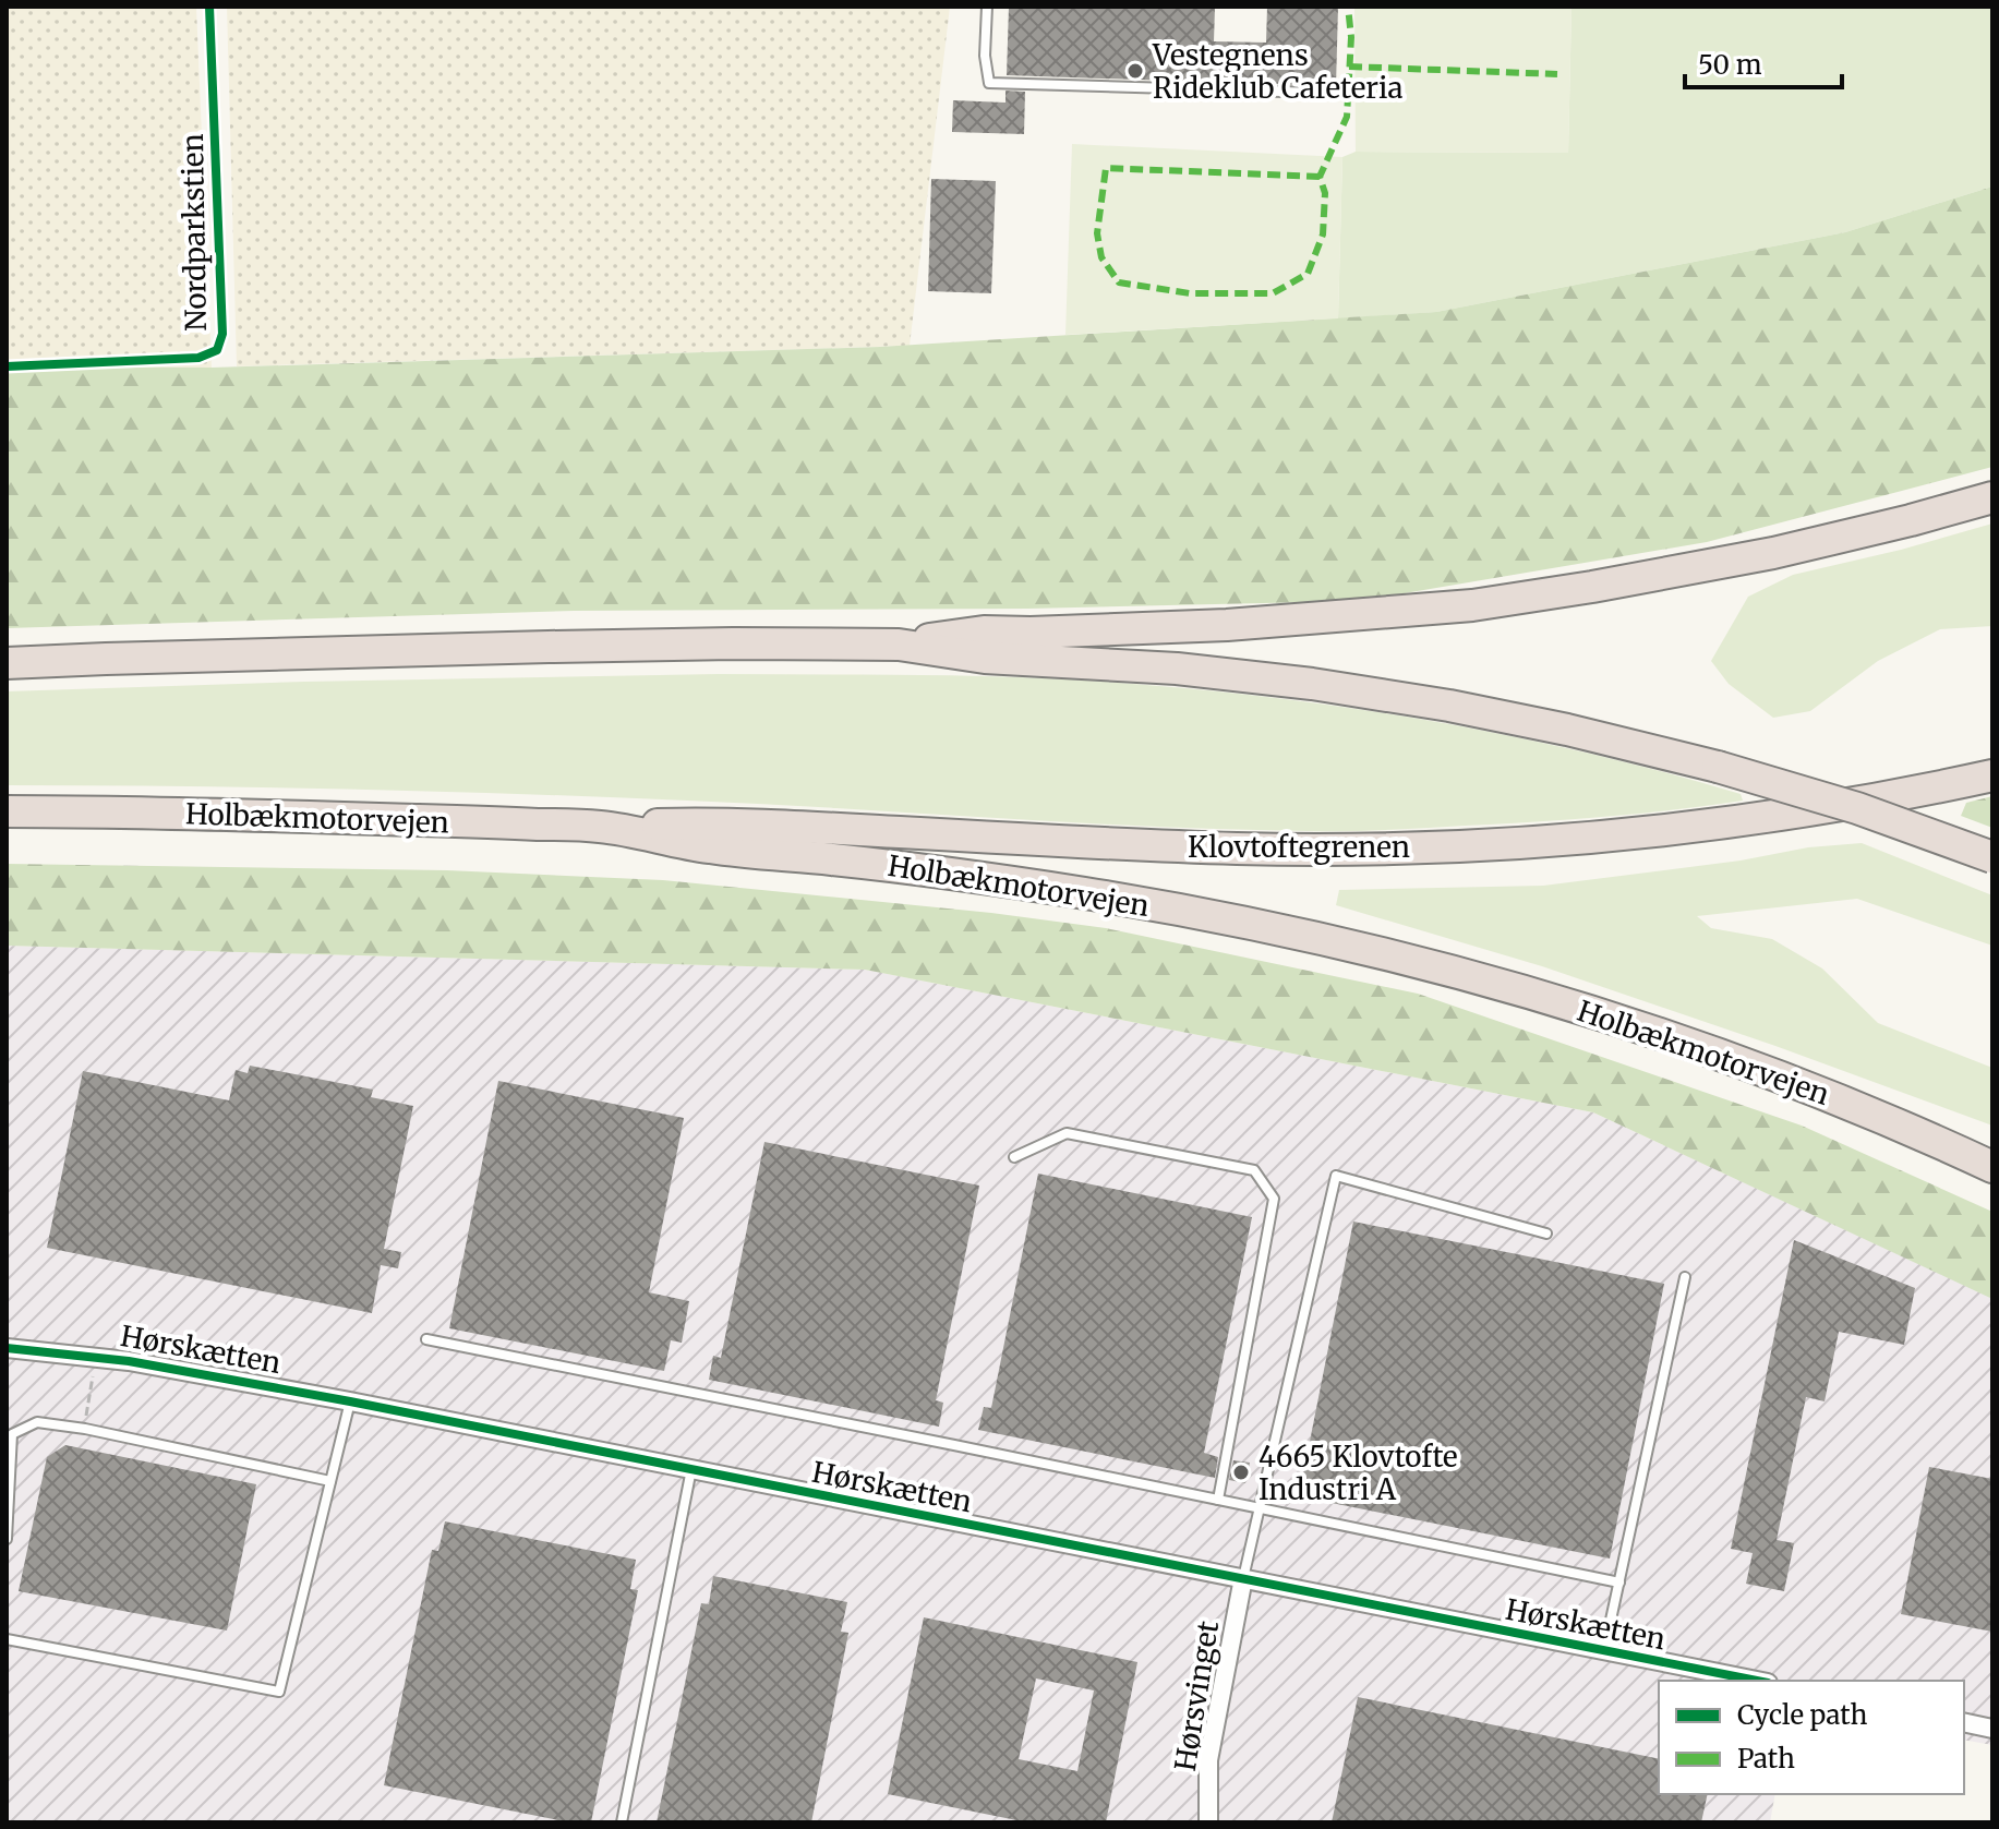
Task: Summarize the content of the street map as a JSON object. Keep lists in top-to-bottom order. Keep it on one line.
{"streets":{"highway":["Holbækmotorvejen","Klovtoftegrenen"],"street":["Hørskætten","Hørsvinget"],"cycle path":["Nordparkstien"]},"crossings":[["Holbækmotorvejen","Klovtoftegrenen"],["Hørskætten","Hørsvinget"]],"places":["Vestegnens Rideklub Cafeteria","4665 Klovtofte Industri A"],"legend":["Cycle path","Path"],"scale_bar":"50 m"}
